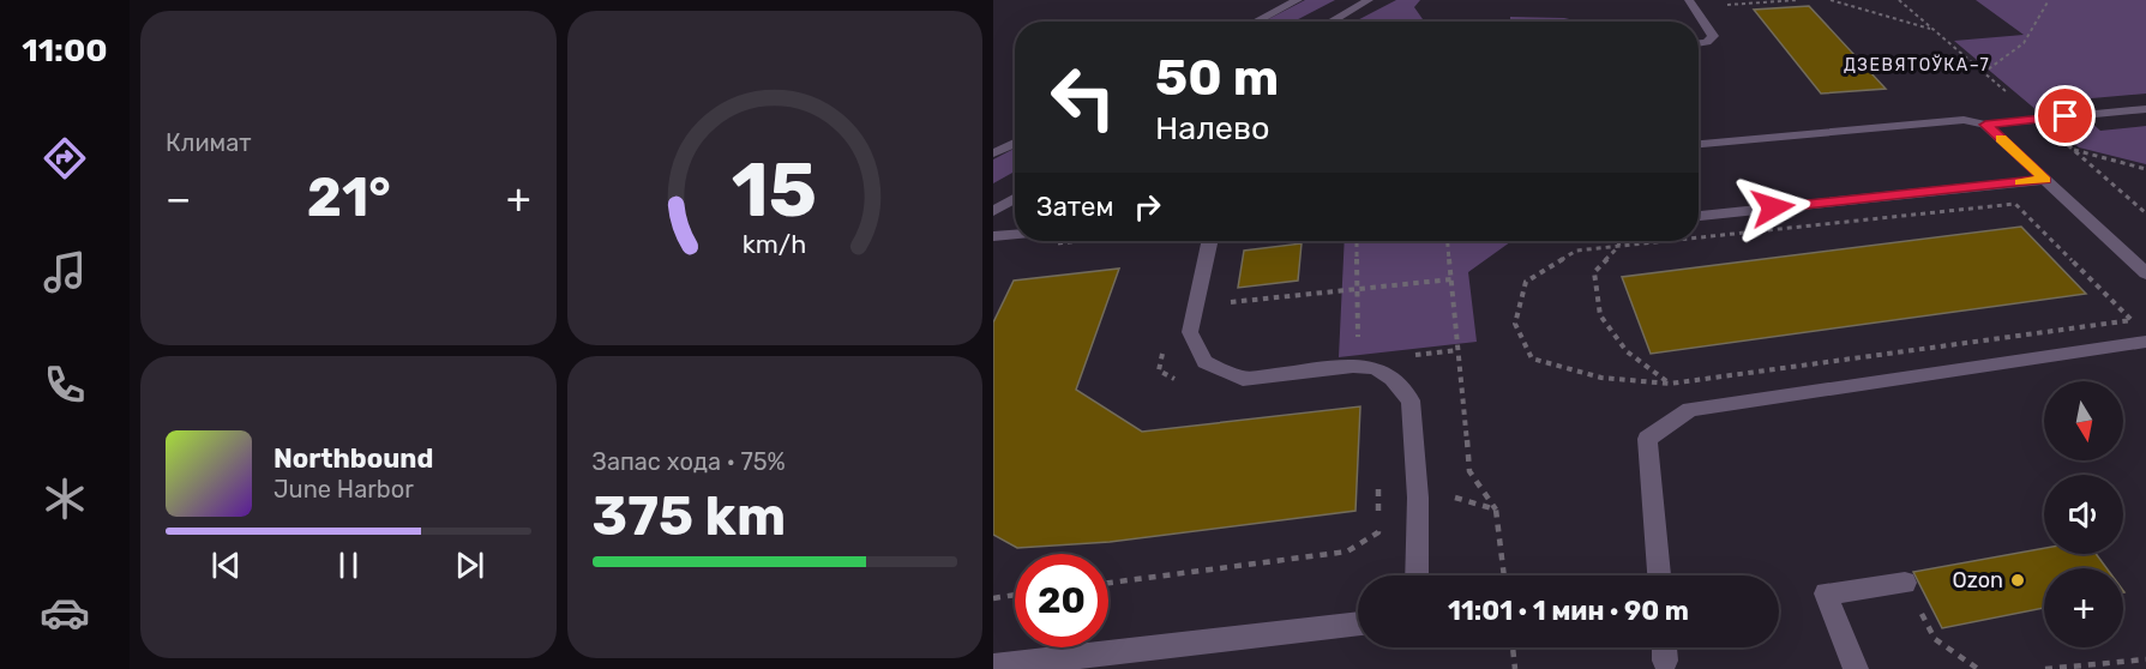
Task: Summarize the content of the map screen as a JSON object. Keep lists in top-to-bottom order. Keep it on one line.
{"districts":["ДЗЕВЯТОЎКА–7"],"places":["Ozon"],"north":"bottom","page":{"tabs":"11:00","tile":["Климат",["Запас хода · 75%","375 km"]],"turn":["50 m","Налево"],"heat":["−","21°","+"],"then":"Затем","map_buttons":"+","song":["Northbound","June Harbor"],"limit":"20","trip":"11:01 · 1 мин · 90 m","gauge":["15","km/h"]}}
